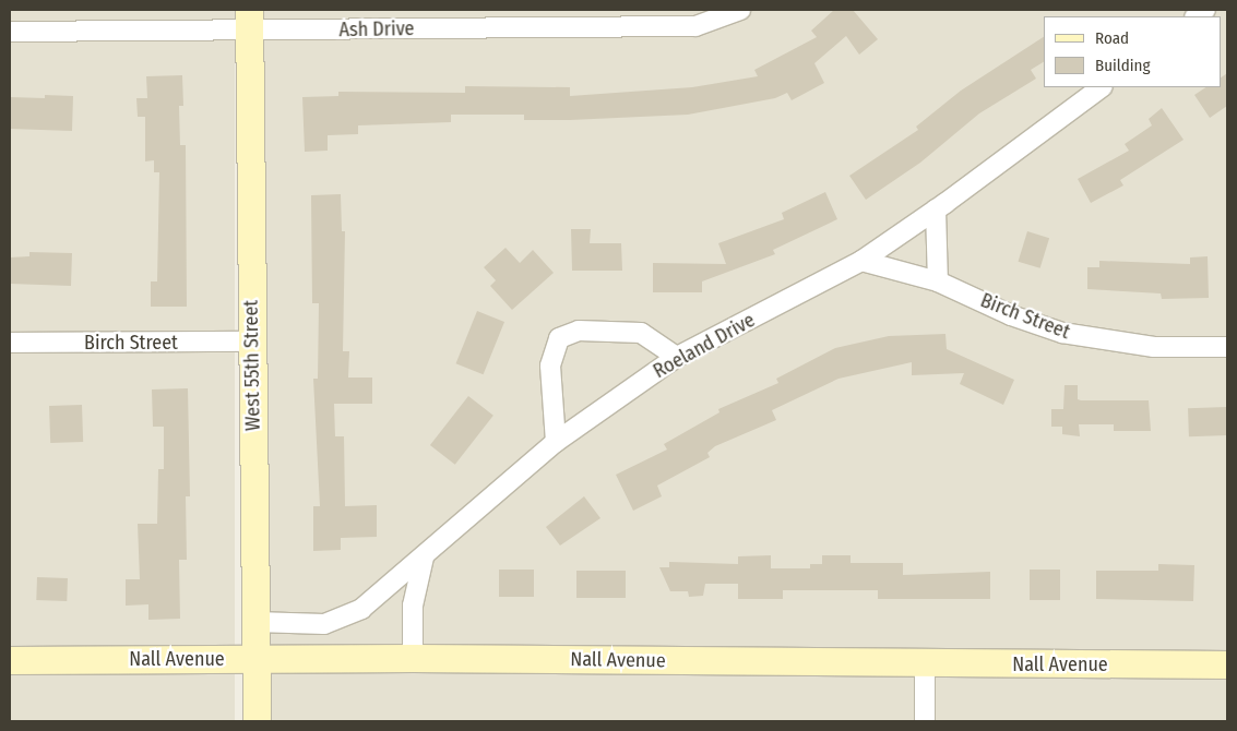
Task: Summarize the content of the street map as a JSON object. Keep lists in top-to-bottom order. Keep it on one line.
{"streets":{"street":["Ash Drive","Birch Street","Roeland Drive","West 55th Street","Nall Avenue"]},"crossings":[["Ash Drive","West 55th Street"],["Birch Street","Roeland Drive"],["Birch Street","West 55th Street"],["Roeland Drive","West 55th Street"],["West 55th Street","Nall Avenue"]],"legend":["Road","Building"]}
